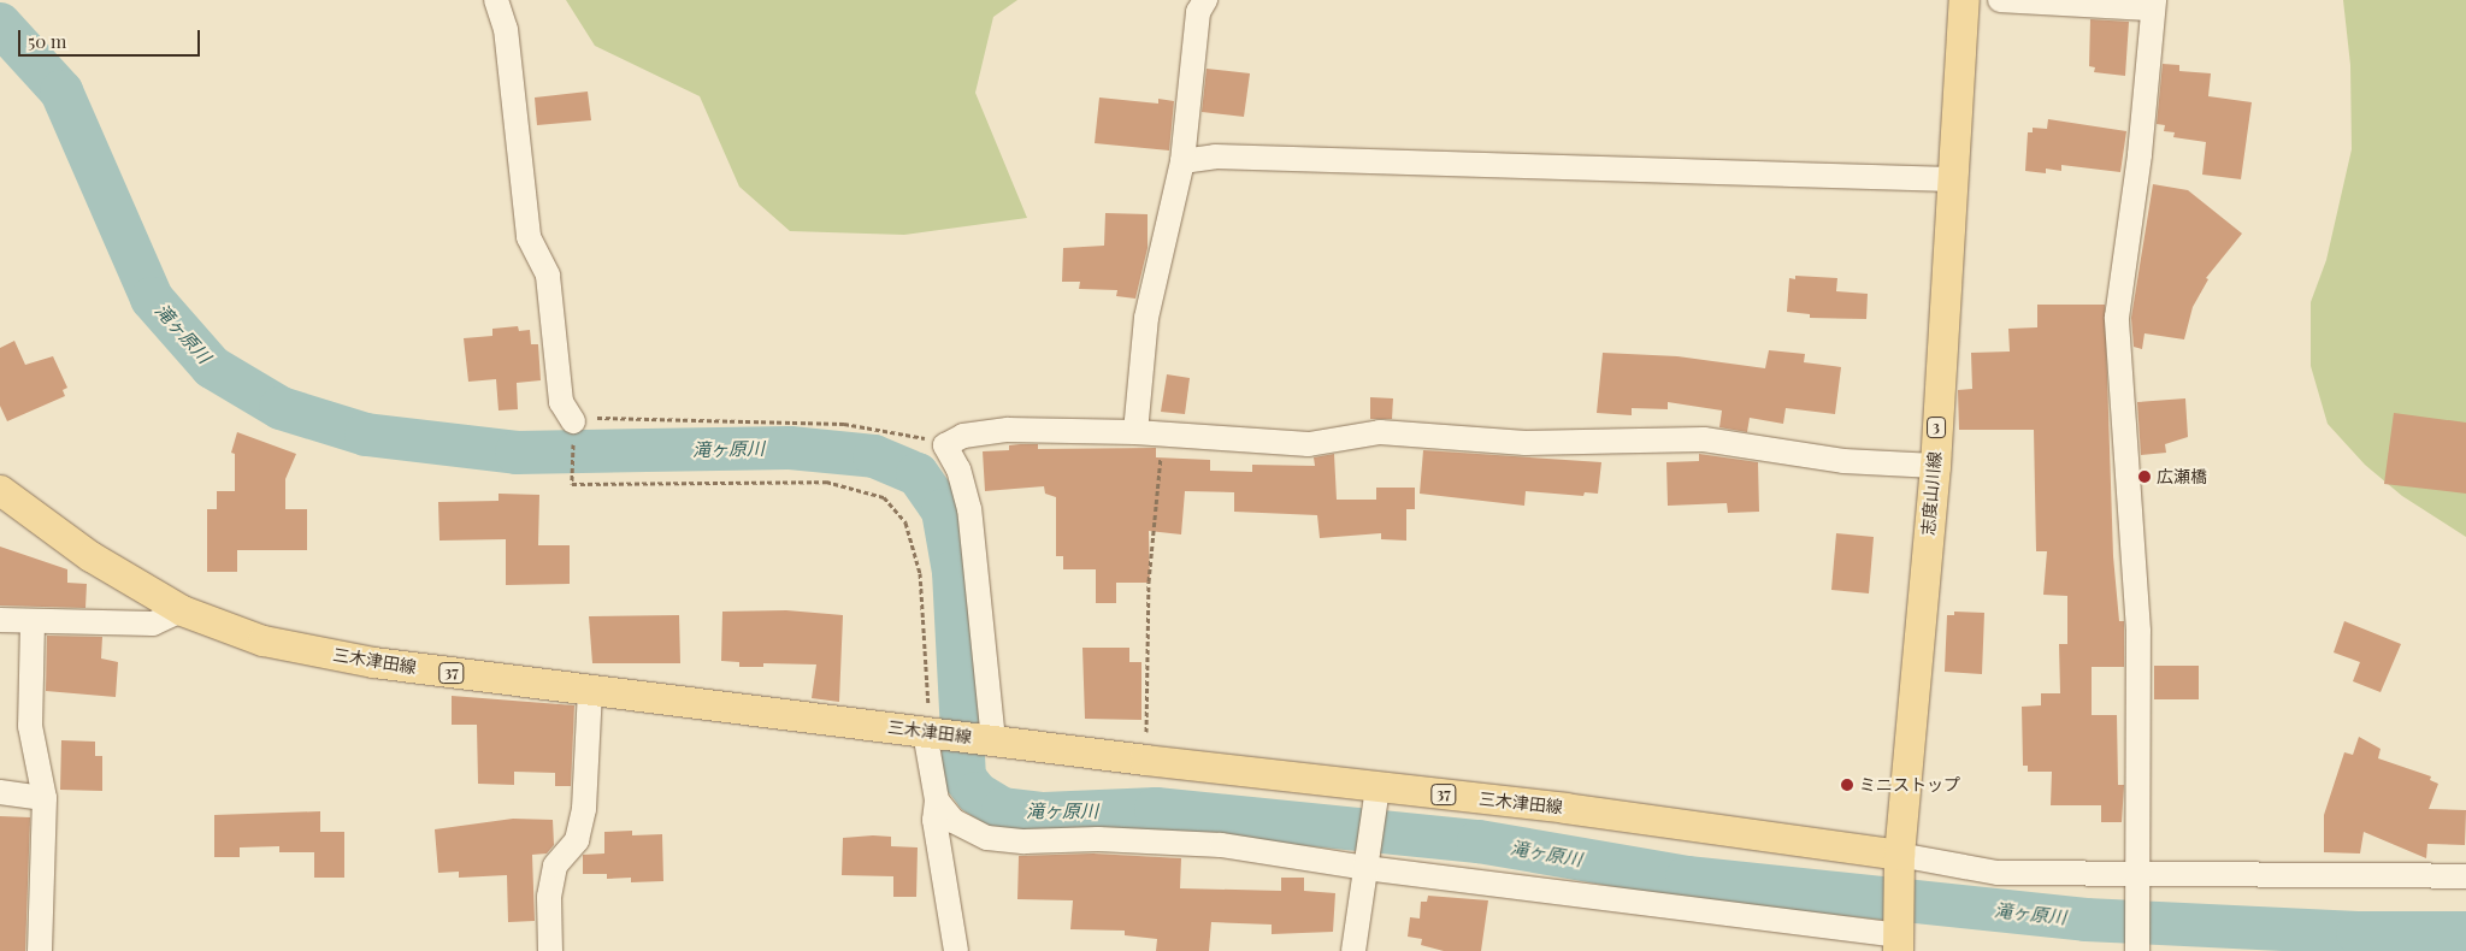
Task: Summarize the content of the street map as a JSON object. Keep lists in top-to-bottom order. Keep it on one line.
{"streets":{"main road":["3","志度山川線","三木津田線","37"]},"crossings":[["志度山川線","三木津田線"]],"water":["滝ヶ原川"],"places":["広瀬橋","ミニストップ"],"scale_bar":"50 m"}
